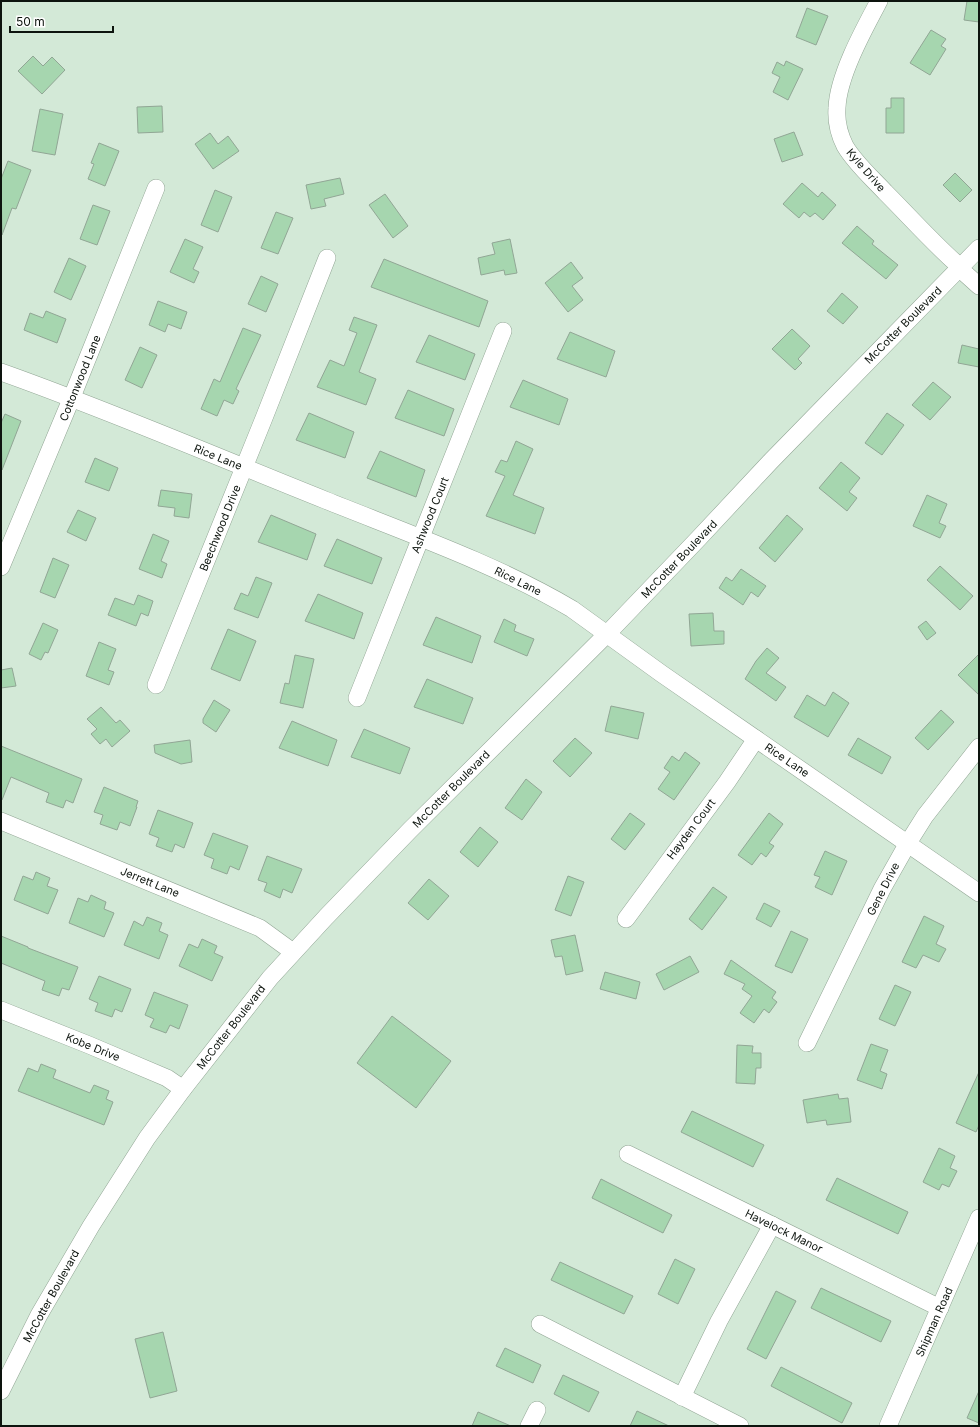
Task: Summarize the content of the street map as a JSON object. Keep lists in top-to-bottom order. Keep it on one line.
{"streets":{"street":["Kyle Drive","McCotter Boulevard","Cottonwood Lane","Rice Lane","Ashwood Court","Beechwood Drive","Hayden Court","Jerrett Lane","Gene Drive","Kobe Drive","Havelock Manor","Shipman Road"]},"crossings":[["Kyle Drive","McCotter Boulevard"],["McCotter Boulevard","Rice Lane"],["McCotter Boulevard","Jerrett Lane"],["McCotter Boulevard","Kobe Drive"],["Cottonwood Lane","Rice Lane"],["Rice Lane","Ashwood Court"],["Rice Lane","Beechwood Drive"],["Rice Lane","Hayden Court"],["Rice Lane","Gene Drive"],["Havelock Manor","Shipman Road"]],"scale_bar":"50 m"}
